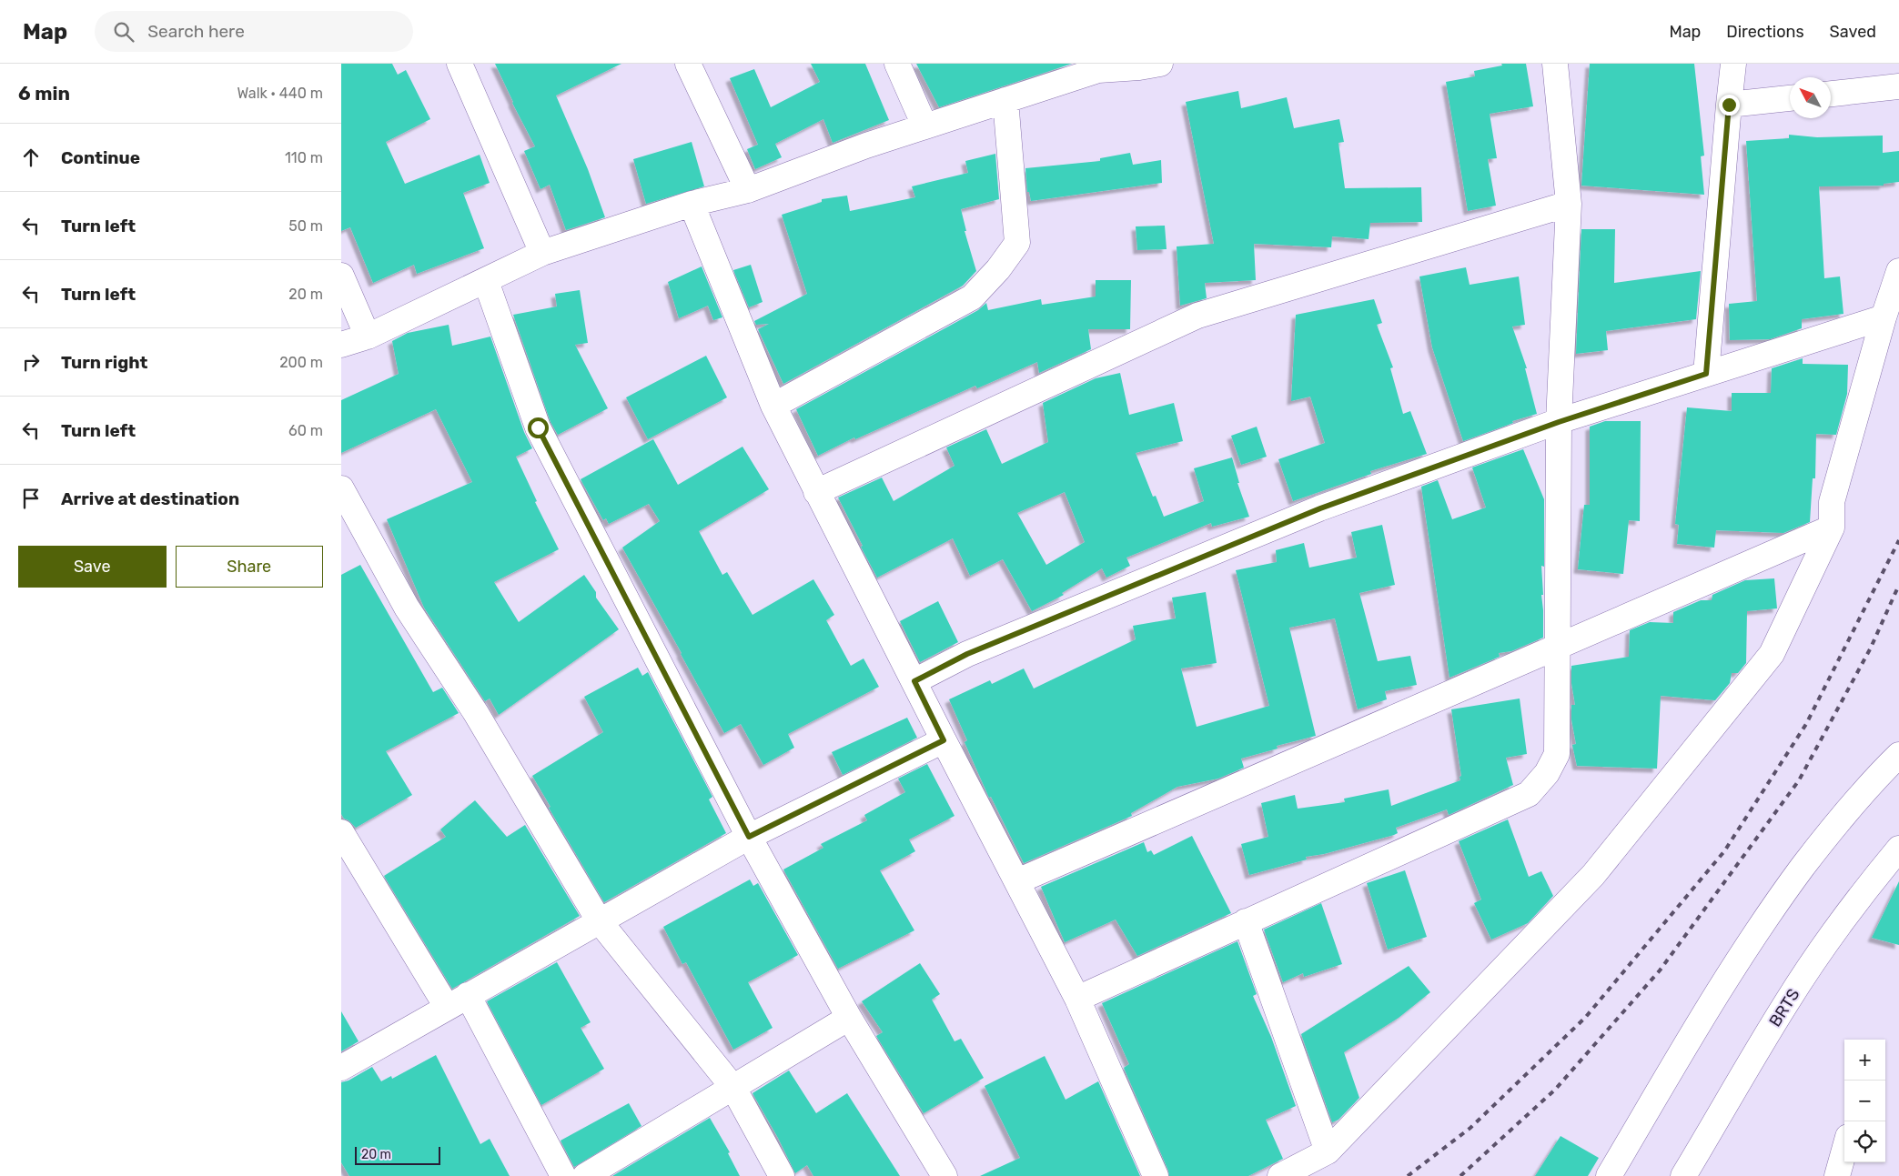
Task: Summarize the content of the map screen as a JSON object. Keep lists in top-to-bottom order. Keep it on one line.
{"streets":{"street":["BRTS"]},"scale_bar":"20 m","north":"top left","page":{"header":"Map","search":"Search here","nav":["Map","Directions","Saved"],"heading":["6 min","Walk · 440 m"],"list":[["Continue","110 m"],["Turn left","50 m"],["Turn left","20 m"],["Turn right","200 m"],["Turn left","60 m"],"Arrive at destination"],"buttons":["Save","Share"],"map_buttons":["+","−"],"scale":"20 m"}}
